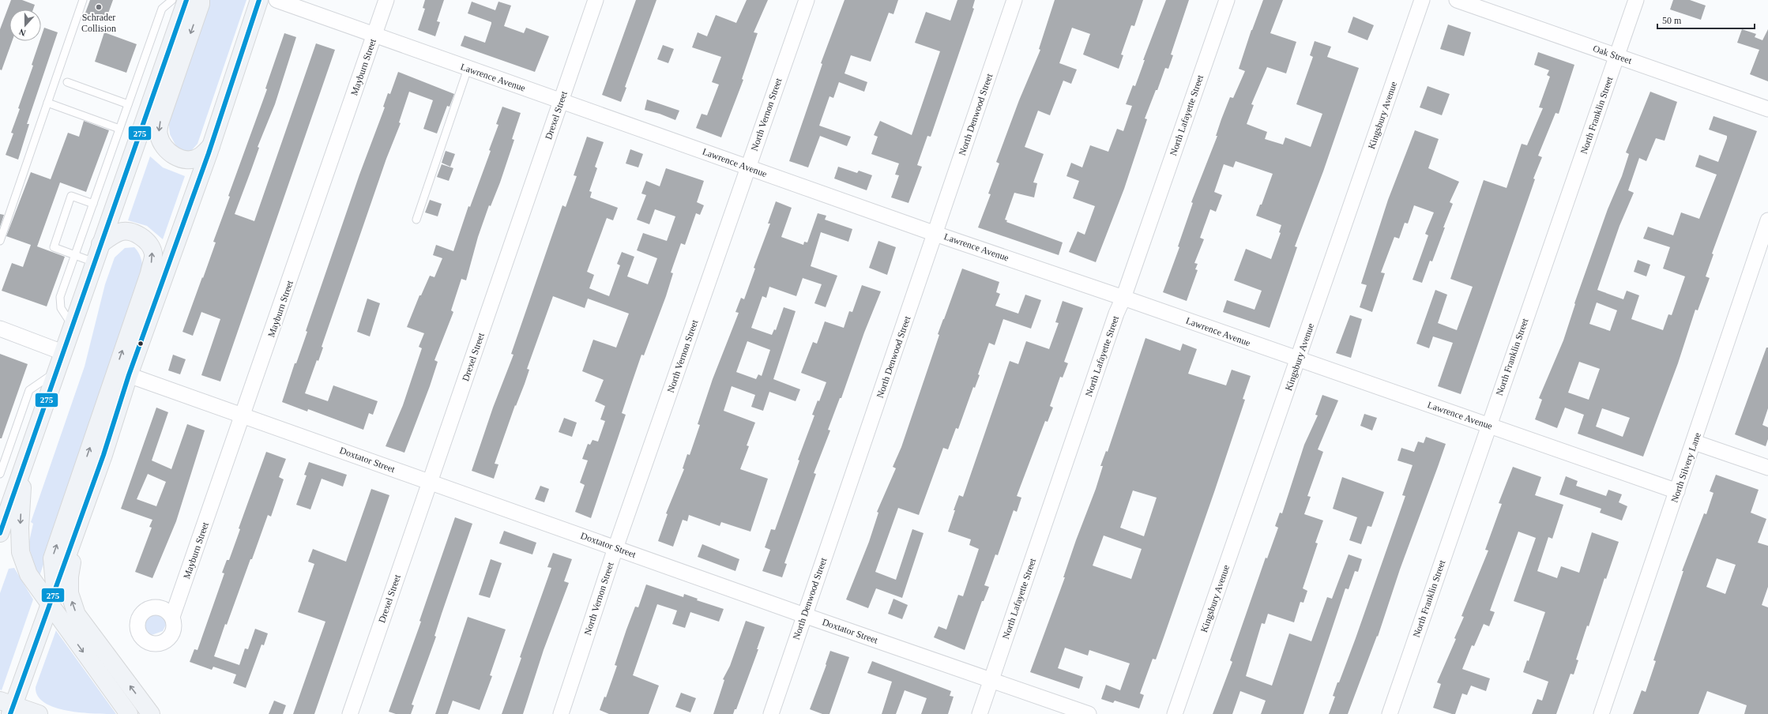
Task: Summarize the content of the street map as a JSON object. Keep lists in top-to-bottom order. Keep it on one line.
{"streets":{"street":["Oak Street","Mayburn Street","Lawrence Avenue","North Vernon Street","North Denwood Street","Drexel Street","North Lafayette Street","Kingsbury Avenue","North Franklin Street","Doxtator Street","North Silvery Lane"]},"crossings":[["Oak Street","North Franklin Street"],["Mayburn Street","Lawrence Avenue"],["Mayburn Street","Doxtator Street"],["Lawrence Avenue","North Vernon Street"],["Lawrence Avenue","North Denwood Street"],["Lawrence Avenue","Drexel Street"],["Lawrence Avenue","North Lafayette Street"],["Lawrence Avenue","Kingsbury Avenue"],["Lawrence Avenue","North Franklin Street"],["Lawrence Avenue","North Silvery Lane"],["North Vernon Street","Doxtator Street"],["North Denwood Street","Doxtator Street"],["Drexel Street","Doxtator Street"],["North Lafayette Street","Doxtator Street"]],"places":["Schrader Collision"],"lines":["transit line 275"],"scale_bar":"50 m","north":"bottom"}
